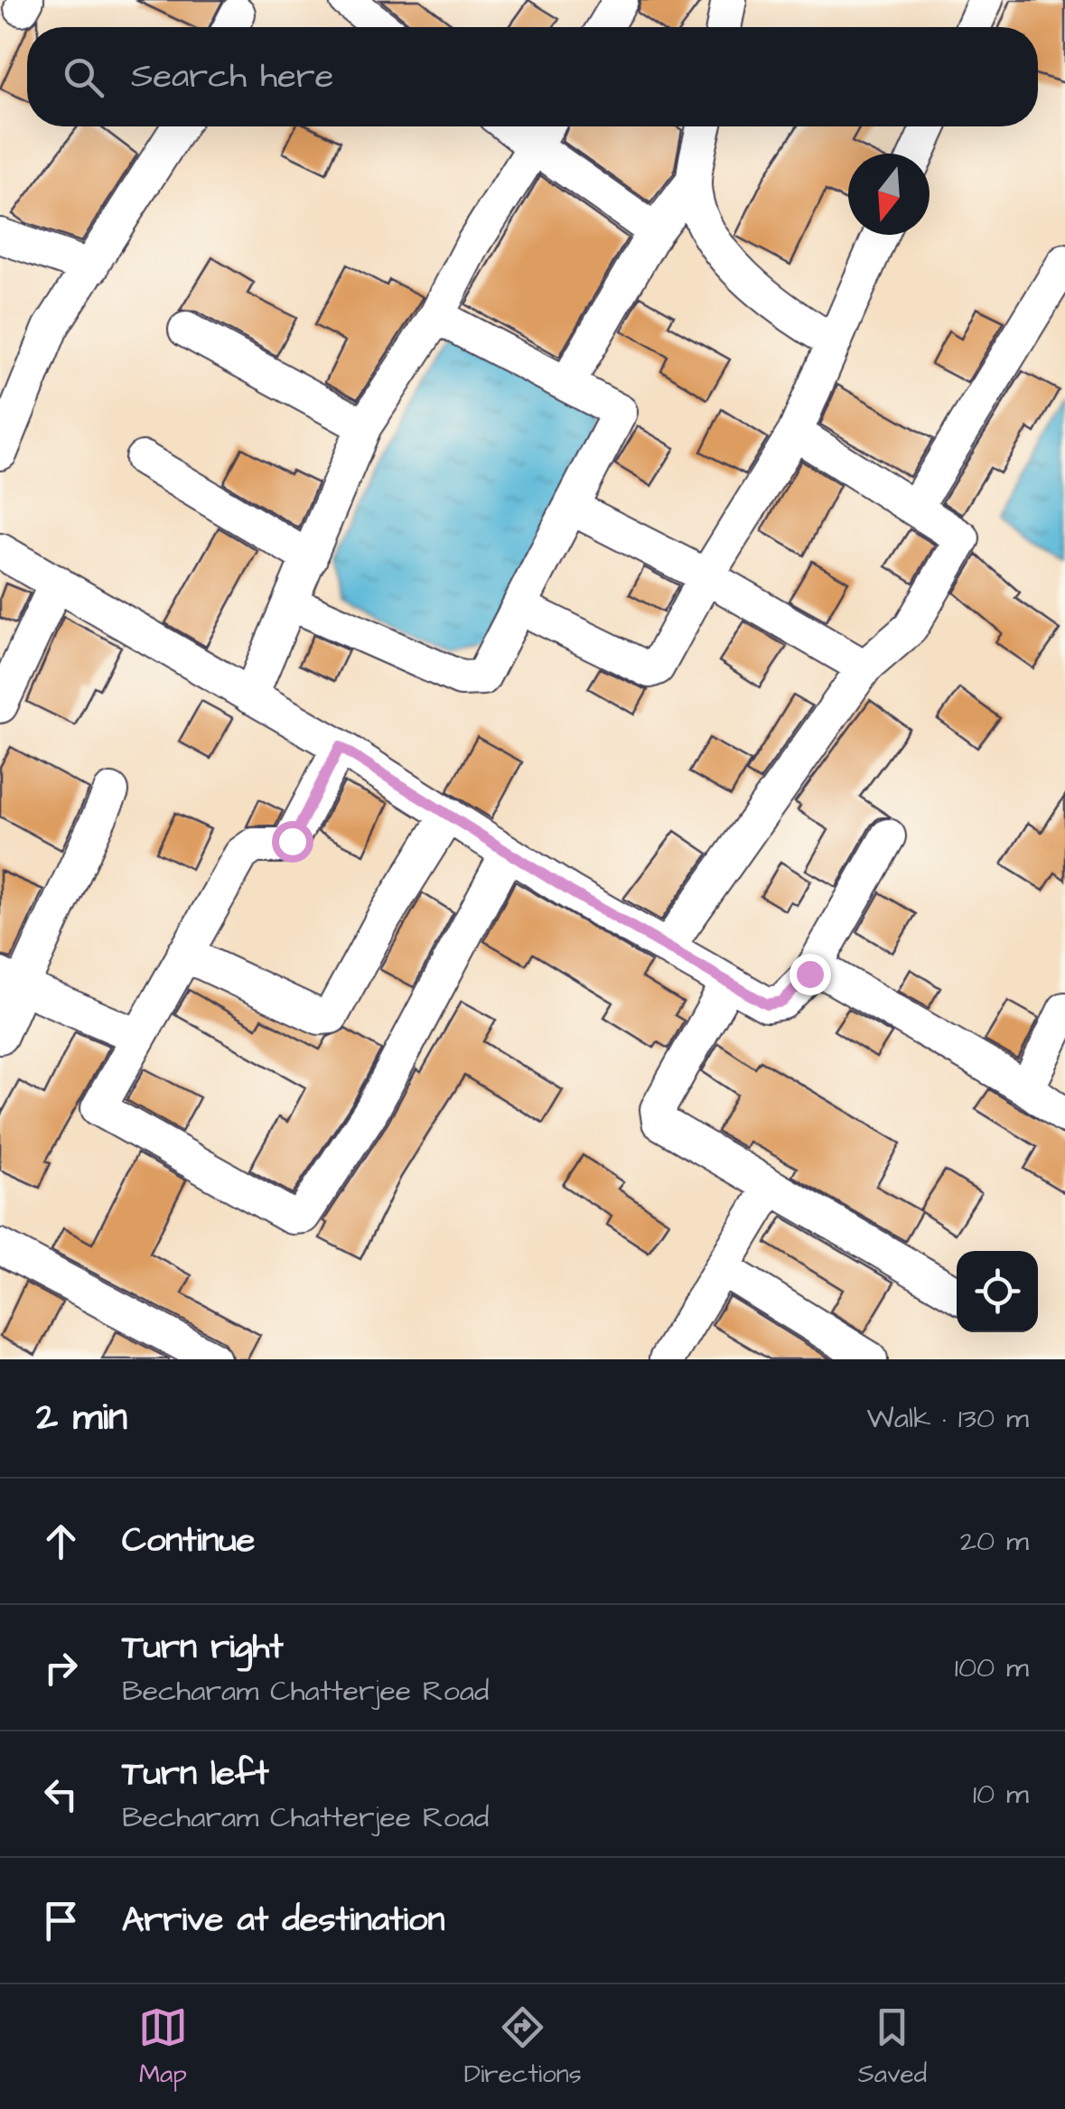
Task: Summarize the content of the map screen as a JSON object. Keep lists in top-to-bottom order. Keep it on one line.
{"north":"bottom","page":{"search":"Search here","heading":["2 min","Walk · 130 m"],"list":[["Continue","20 m"],["Turn right","Becharam Chatterjee Road","100 m"],["Turn left","Becharam Chatterjee Road","10 m"],"Arrive at destination"],"nav":["Map","Directions","Saved"]}}
